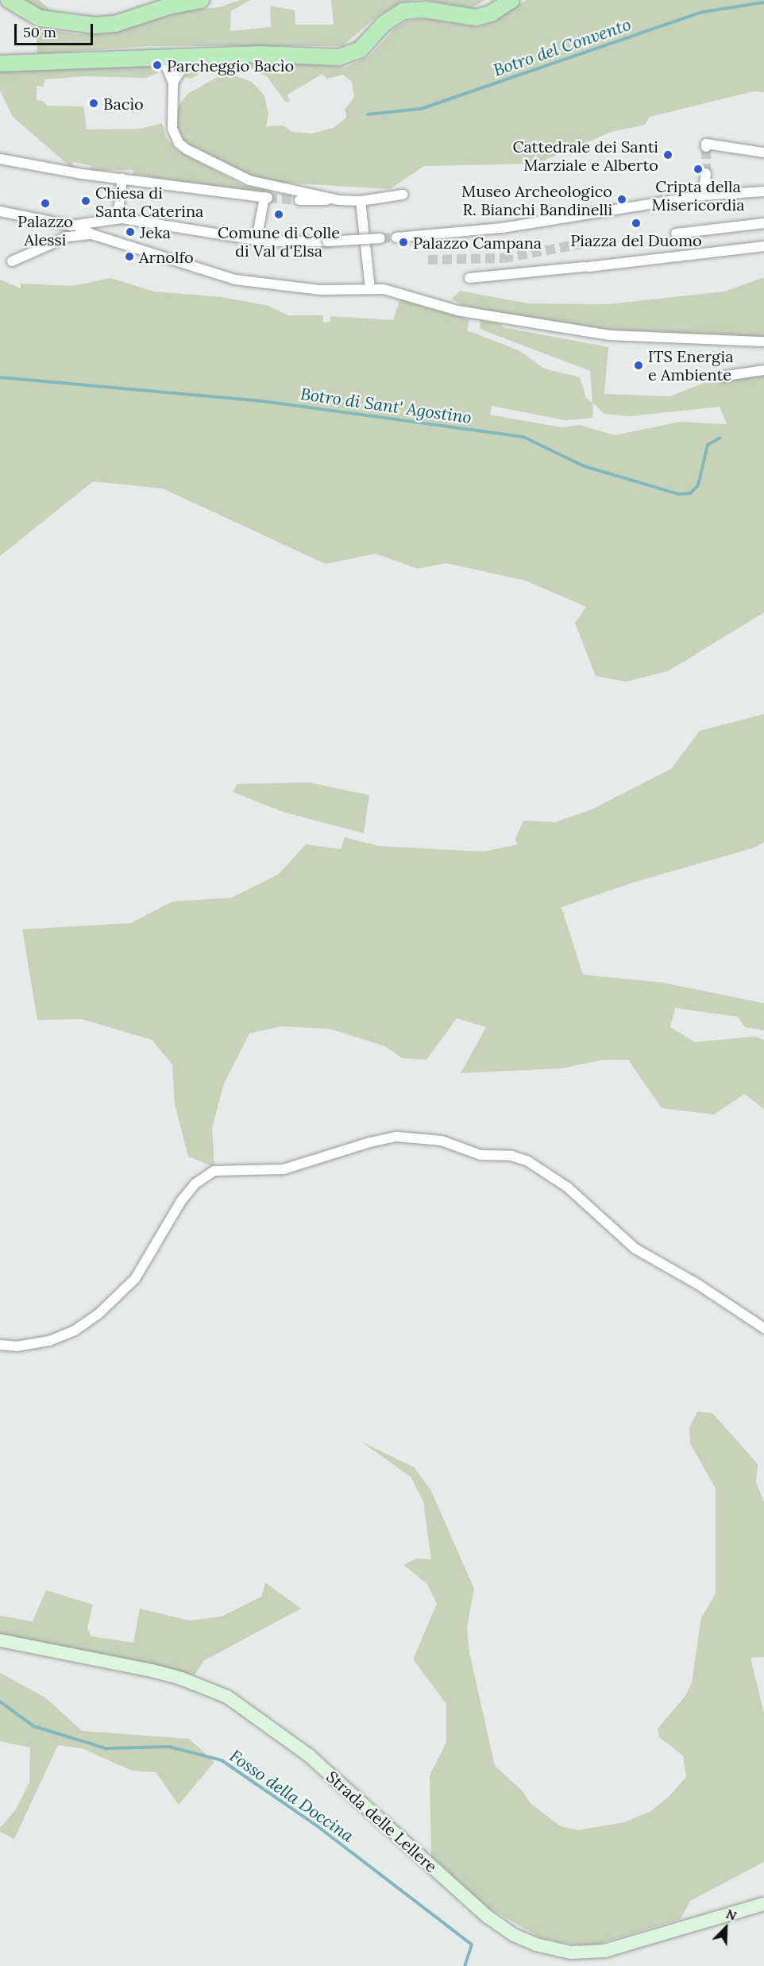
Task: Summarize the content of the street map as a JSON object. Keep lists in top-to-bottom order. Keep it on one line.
{"streets":{"street":["Strada delle Lellere"]},"water":["Botro del Convento","Botro di Sant' Agostino","Fosso della Doccina"],"places":["Parcheggio Bacìo","Bacìo","Cattedrale dei Santi Marziale e Alberto","Cripta della Misericordia","Museo Archeologico R. Bianchi Bandinelli","Chiesa di Santa Caterina","Palazzo Alessi","Comune di Colle di Val d'Elsa","Piazza del Duomo","Jeka","Palazzo Campana","Arnolfo","ITS Energia e Ambiente"],"scale_bar":"50 m","north":"top right"}
